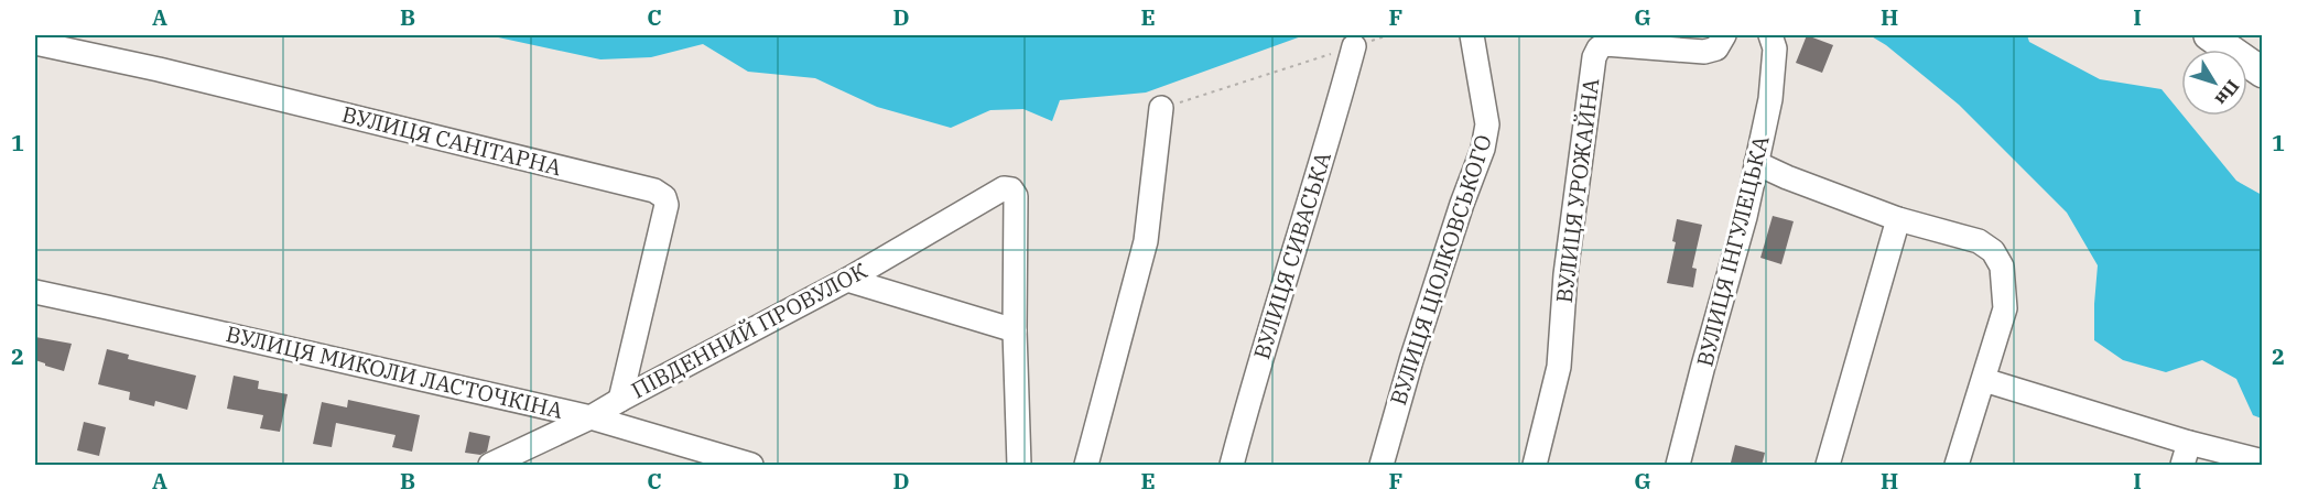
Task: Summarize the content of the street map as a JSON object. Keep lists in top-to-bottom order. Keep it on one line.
{"streets":{"street":["ВУЛИЦЯ САНІТАРНА","ВУЛИЦЯ УРОЖАЙНА","ВУЛИЦЯ ІНГУЛЕЦЬКА","ВУЛИЦЯ СИВАСЬКА","ВУЛИЦЯ ЦІОЛКОВСЬКОГО","ПІВДЕННИЙ ПРОВУЛОК","ВУЛИЦЯ МИКОЛИ ЛАСТОЧКІНА"]},"crossings":[["ВУЛИЦЯ САНІТАРНА","ПІВДЕННИЙ ПРОВУЛОК"],["ПІВДЕННИЙ ПРОВУЛОК","ВУЛИЦЯ МИКОЛИ ЛАСТОЧКІНА"]],"north":"bottom right","grid":{"columns":["A","B","C","D","E","F","G","H","I"],"rows":["1","2"]}}
